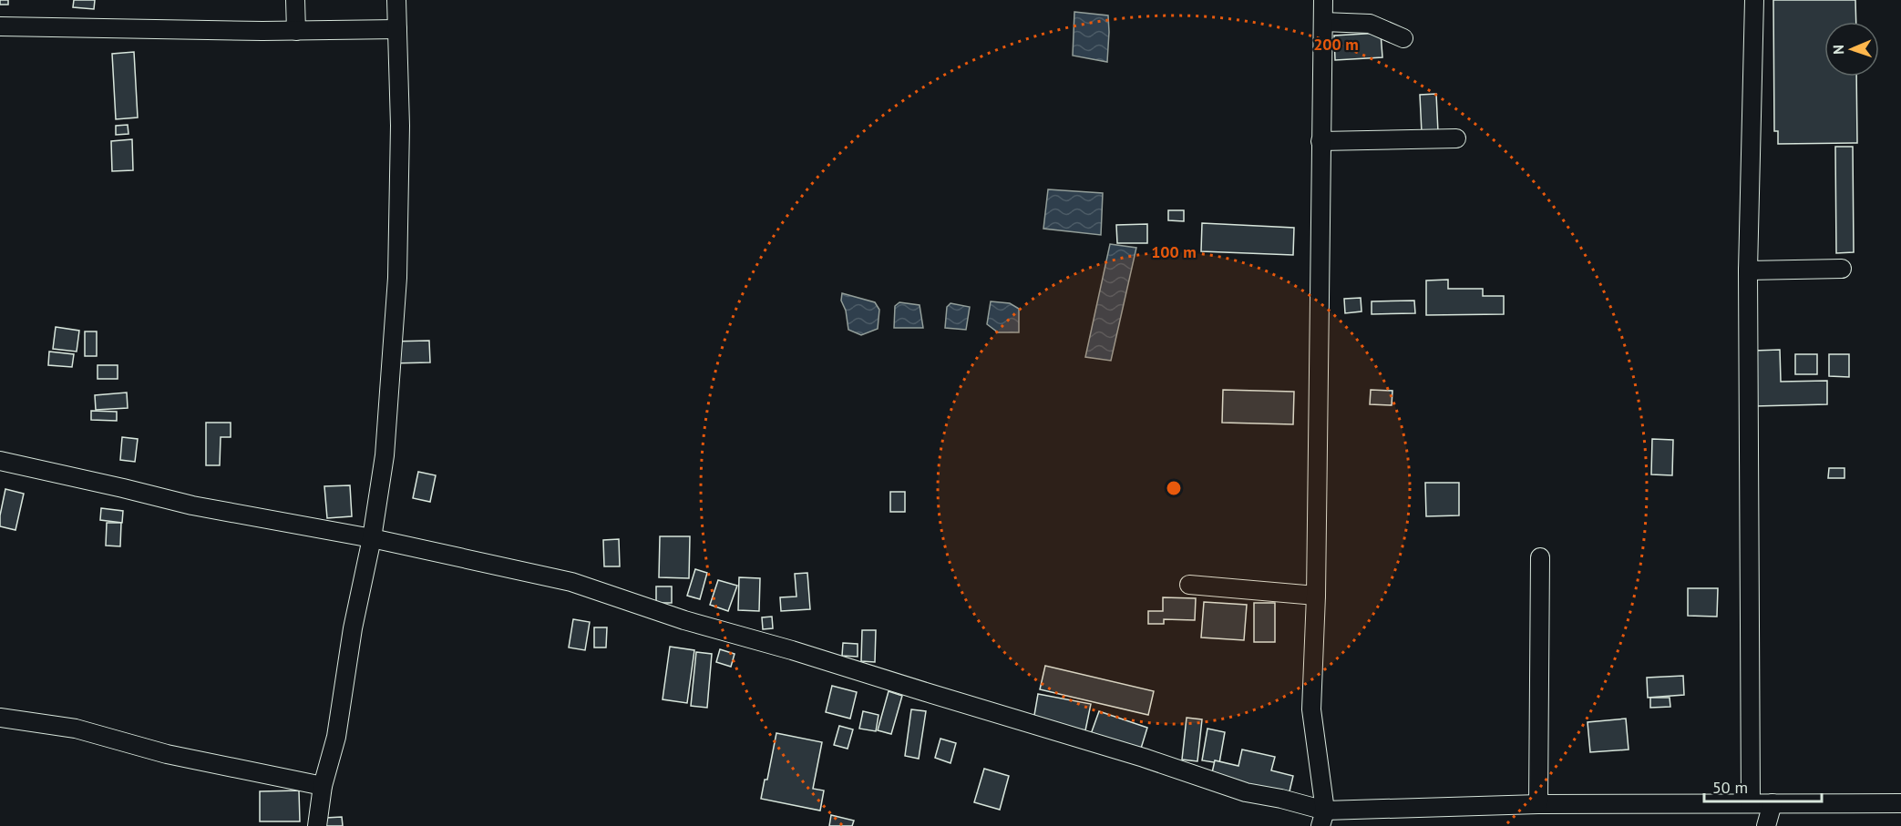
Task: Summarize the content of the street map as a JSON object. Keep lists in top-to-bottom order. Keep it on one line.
{"scale_bar":"50 m","north":"left","rings":["200 m","100 m"]}
